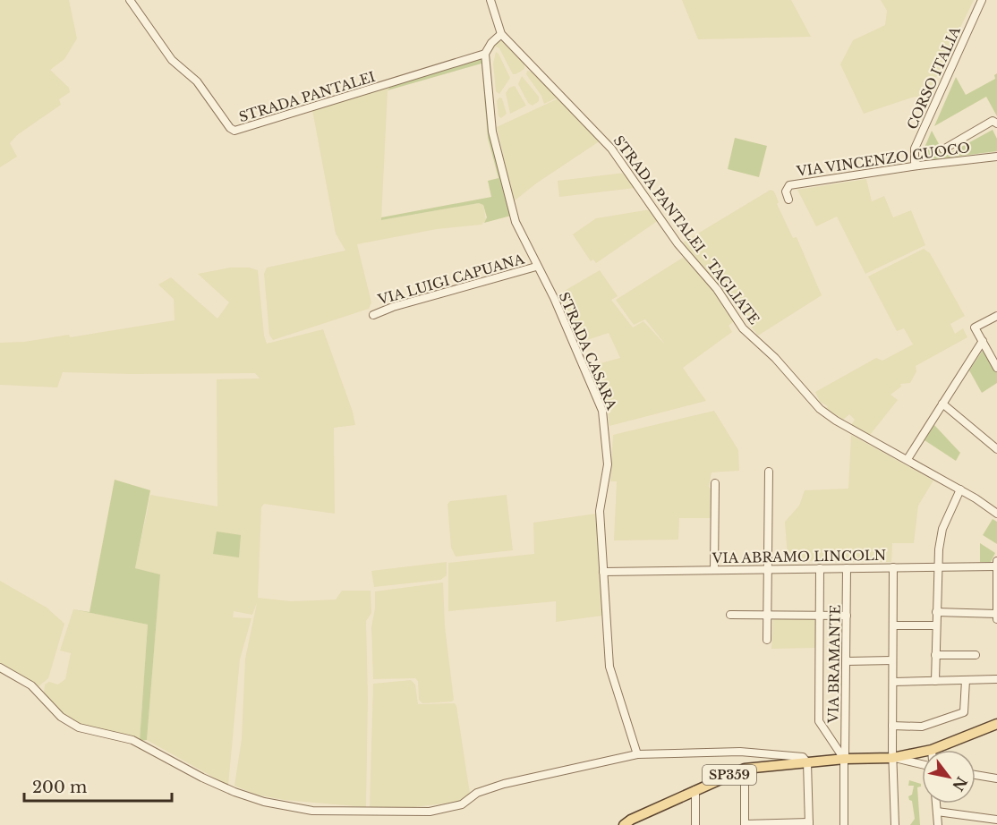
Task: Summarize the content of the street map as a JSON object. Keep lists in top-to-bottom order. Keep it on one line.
{"streets":{"main road":["SP359"],"street":["CORSO ITALIA","STRADA PANTALEI","VIA VINCENZO CUOCO","STRADA PANTALEI - TAGLIATE","VIA LUIGI CAPUANA","STRADA CASARA","VIA ABRAMO LINCOLN","VIA BRAMANTE"]},"crossings":[["CORSO ITALIA","VIA VINCENZO CUOCO"],["STRADA PANTALEI","STRADA CASARA"],["VIA LUIGI CAPUANA","STRADA CASARA"],["STRADA CASARA","VIA ABRAMO LINCOLN"],["VIA ABRAMO LINCOLN","VIA BRAMANTE"],["VIA BRAMANTE","SP359"]],"scale_bar":"200 m","north":"bottom right"}
